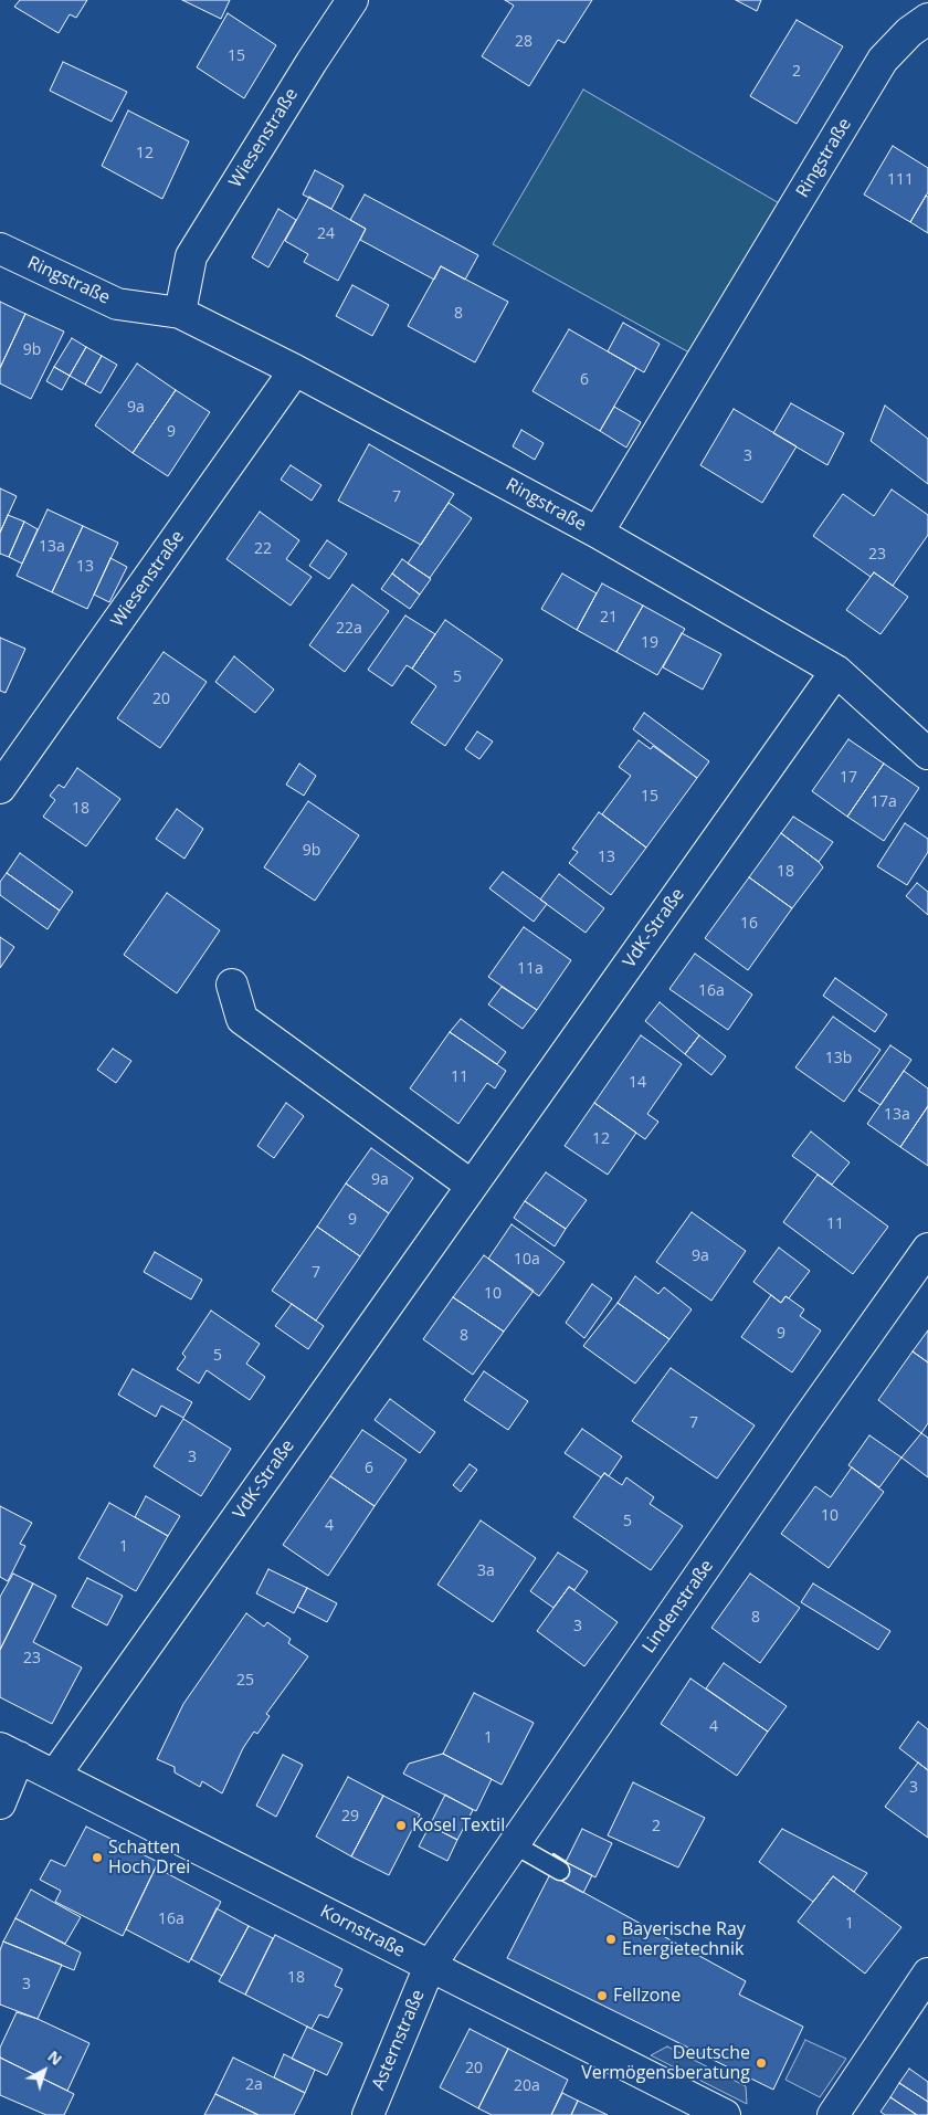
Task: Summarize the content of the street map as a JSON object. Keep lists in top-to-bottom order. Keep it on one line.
{"streets":{"street":["Wiesenstraße","Ringstraße","VdK-Straße","Lindenstraße","Kornstraße","Asternstraße"]},"crossings":[["Wiesenstraße","Ringstraße"],["VdK-Straße","Kornstraße"],["Lindenstraße","Kornstraße"],["Lindenstraße","Asternstraße"],["Kornstraße","Asternstraße"]],"places":["Kosel Textil","Schatten Hoch Drei","Bayerische Ray Energietechnik","Fellzone","Deutsche Vermögensberatung"],"house_numbers":["28","15","2","12","111","24","8","9b","6","9a","9","3","7","13a","22","23","13","21","22a","19","5","20","17","15","17a","18","9b","13","18","16","11a","16a","13b","11","14","13a","12","9a","9","11","9a","10a","7","10","9","8","5","7","3","6","10","5","4","1","3a","8","3","23","25","4","1","3","29","2","16a","1","18","3","20","2a","20a"],"north":"top right"}
